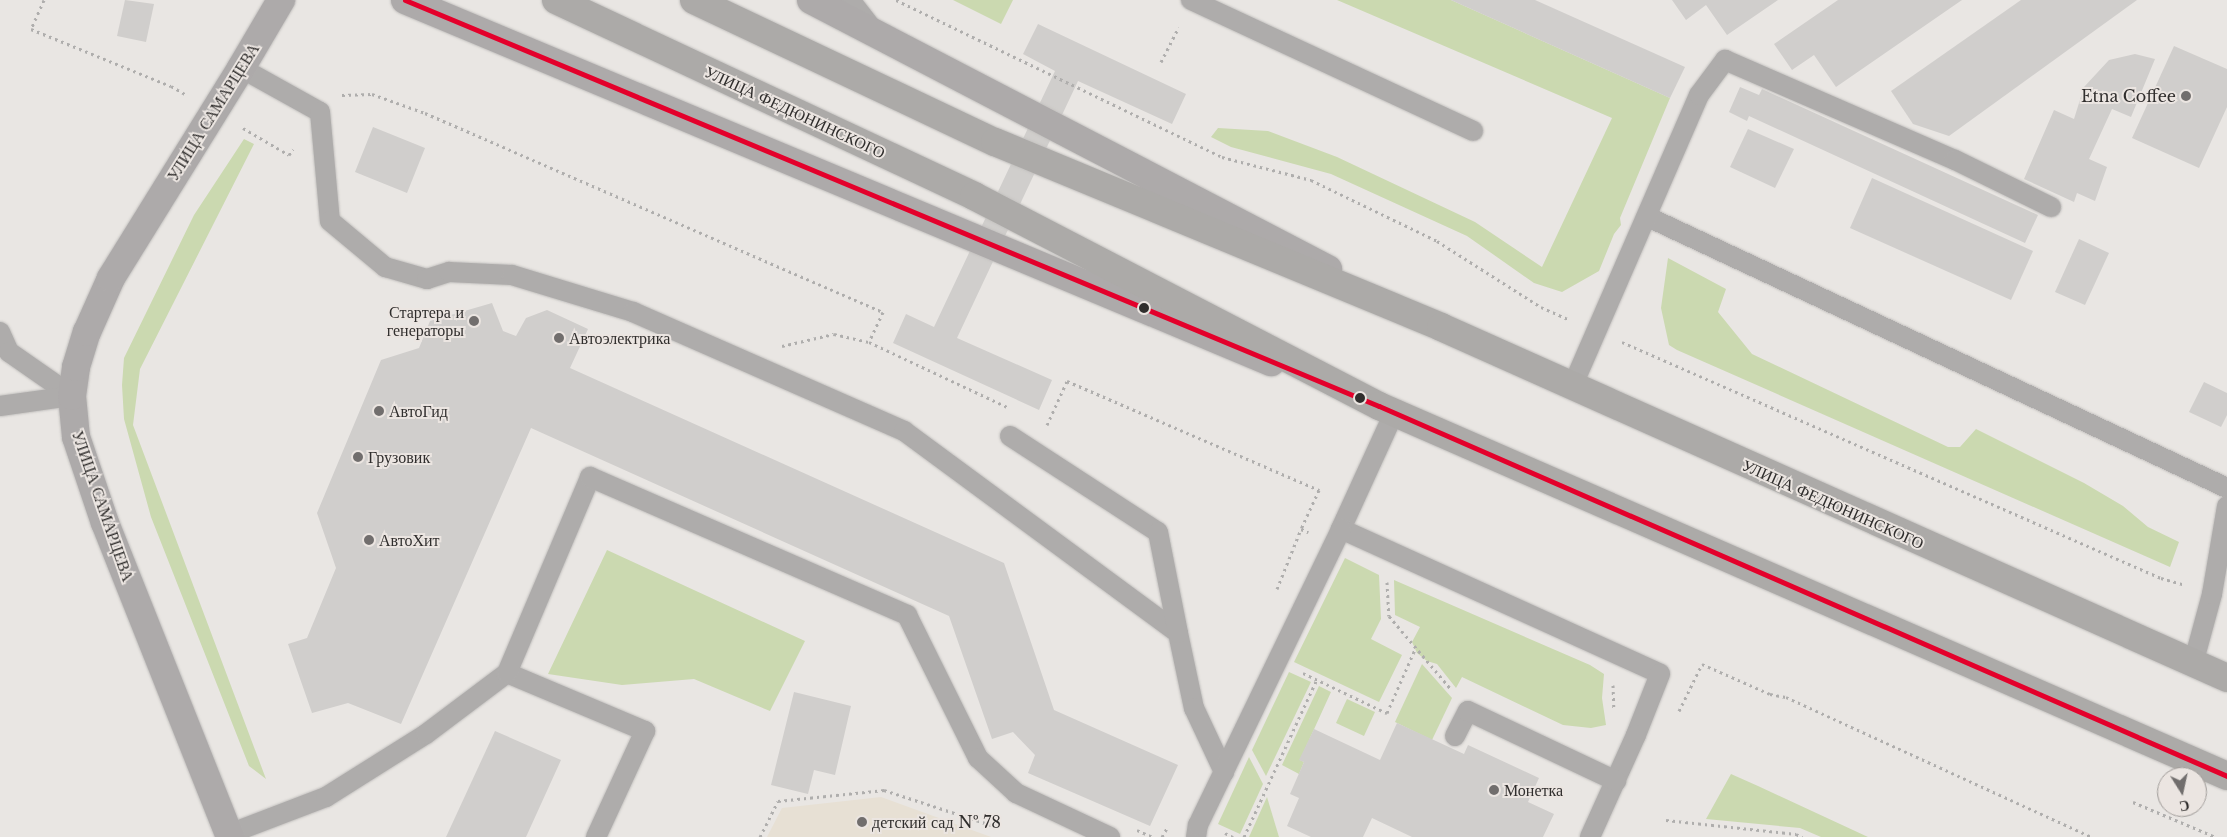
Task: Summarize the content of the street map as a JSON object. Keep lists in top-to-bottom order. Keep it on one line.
{"streets":{"highway":["УЛИЦА ФЕДЮНИНСКОГО"],"main road":["УЛИЦА САМАРЦЕВА"]},"places":["Etna Coffee","Стартера и генераторы","Автоэлектрика","АвтоГид","Грузовик","АвтоХит","Монетка","детский сад № 78"],"north":"bottom"}
